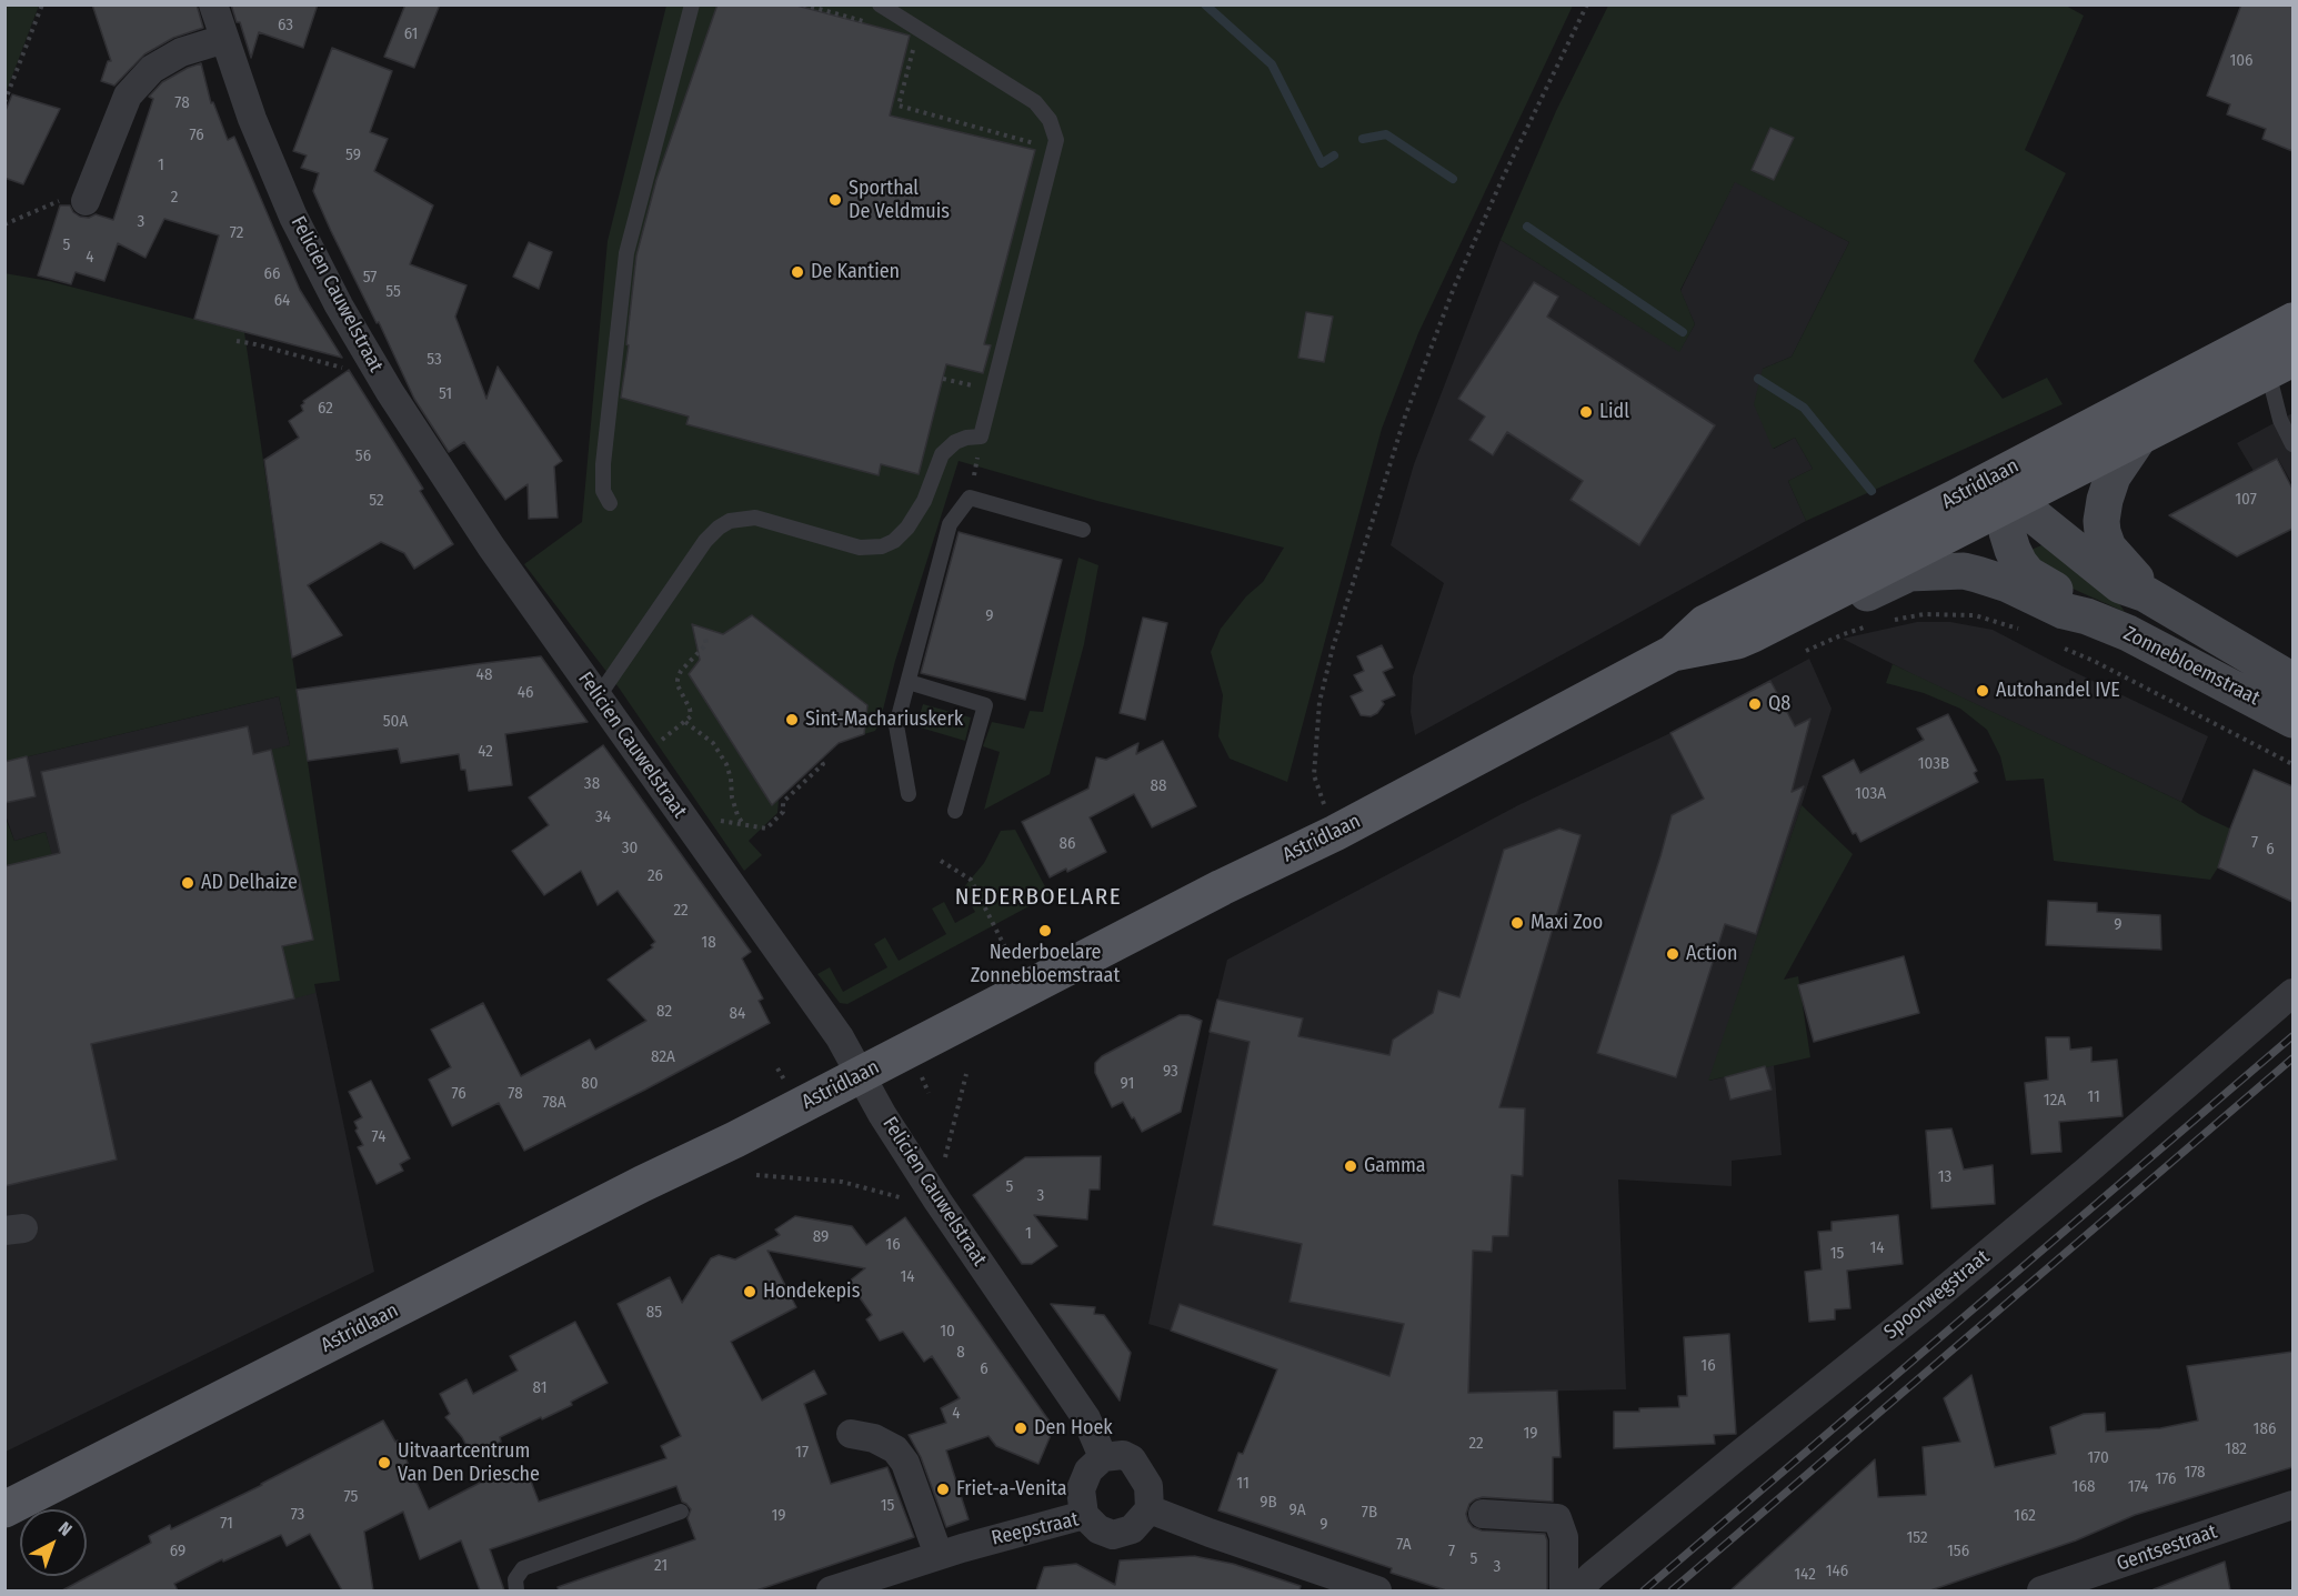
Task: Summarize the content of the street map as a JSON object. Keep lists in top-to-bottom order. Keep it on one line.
{"streets":{"main road":["Astridlaan","Zonnebloemstraat"],"street":["Felicien Cauwelstraat","Spoorwegstraat","Reepstraat","Gentsestraat"]},"crossings":[["Felicien Cauwelstraat","Astridlaan"],["Felicien Cauwelstraat","Reepstraat"],["Astridlaan","Zonnebloemstraat"]],"districts":["NEDERBOELARE"],"places":["Sporthal De Veldmuis","De Kantien","Lidl","Autohandel IVE","Q8","Sint-Machariuskerk","AD Delhaize","Maxi Zoo","Nederboelare Zonnebloemstraat","Action","Gamma","Hondekepis","Den Hoek","Uitvaartcentrum Van Den Driesche","Friet-a-Venita"],"house_numbers":["63","61","106","78","76","59","1","2","3","72","5","4","66","57","55","64","53","51","62","56","107","52","9","48","46","50A","42","103B","38","88","103A","34","7","86","30","6","26","22","9","18","82","84","82A","93","80","91","76","78","11","12A","78A","74","13","5","3","1","89","16","14","15","14","85","10","8","16","6","81","4","186","19","22","182","17","170","178","176","11","168","174","75","9B","15","9A","7B","73","19","162","71","9","152","7A","69","7","156","5","21","3","146","142"],"north":"top right"}
